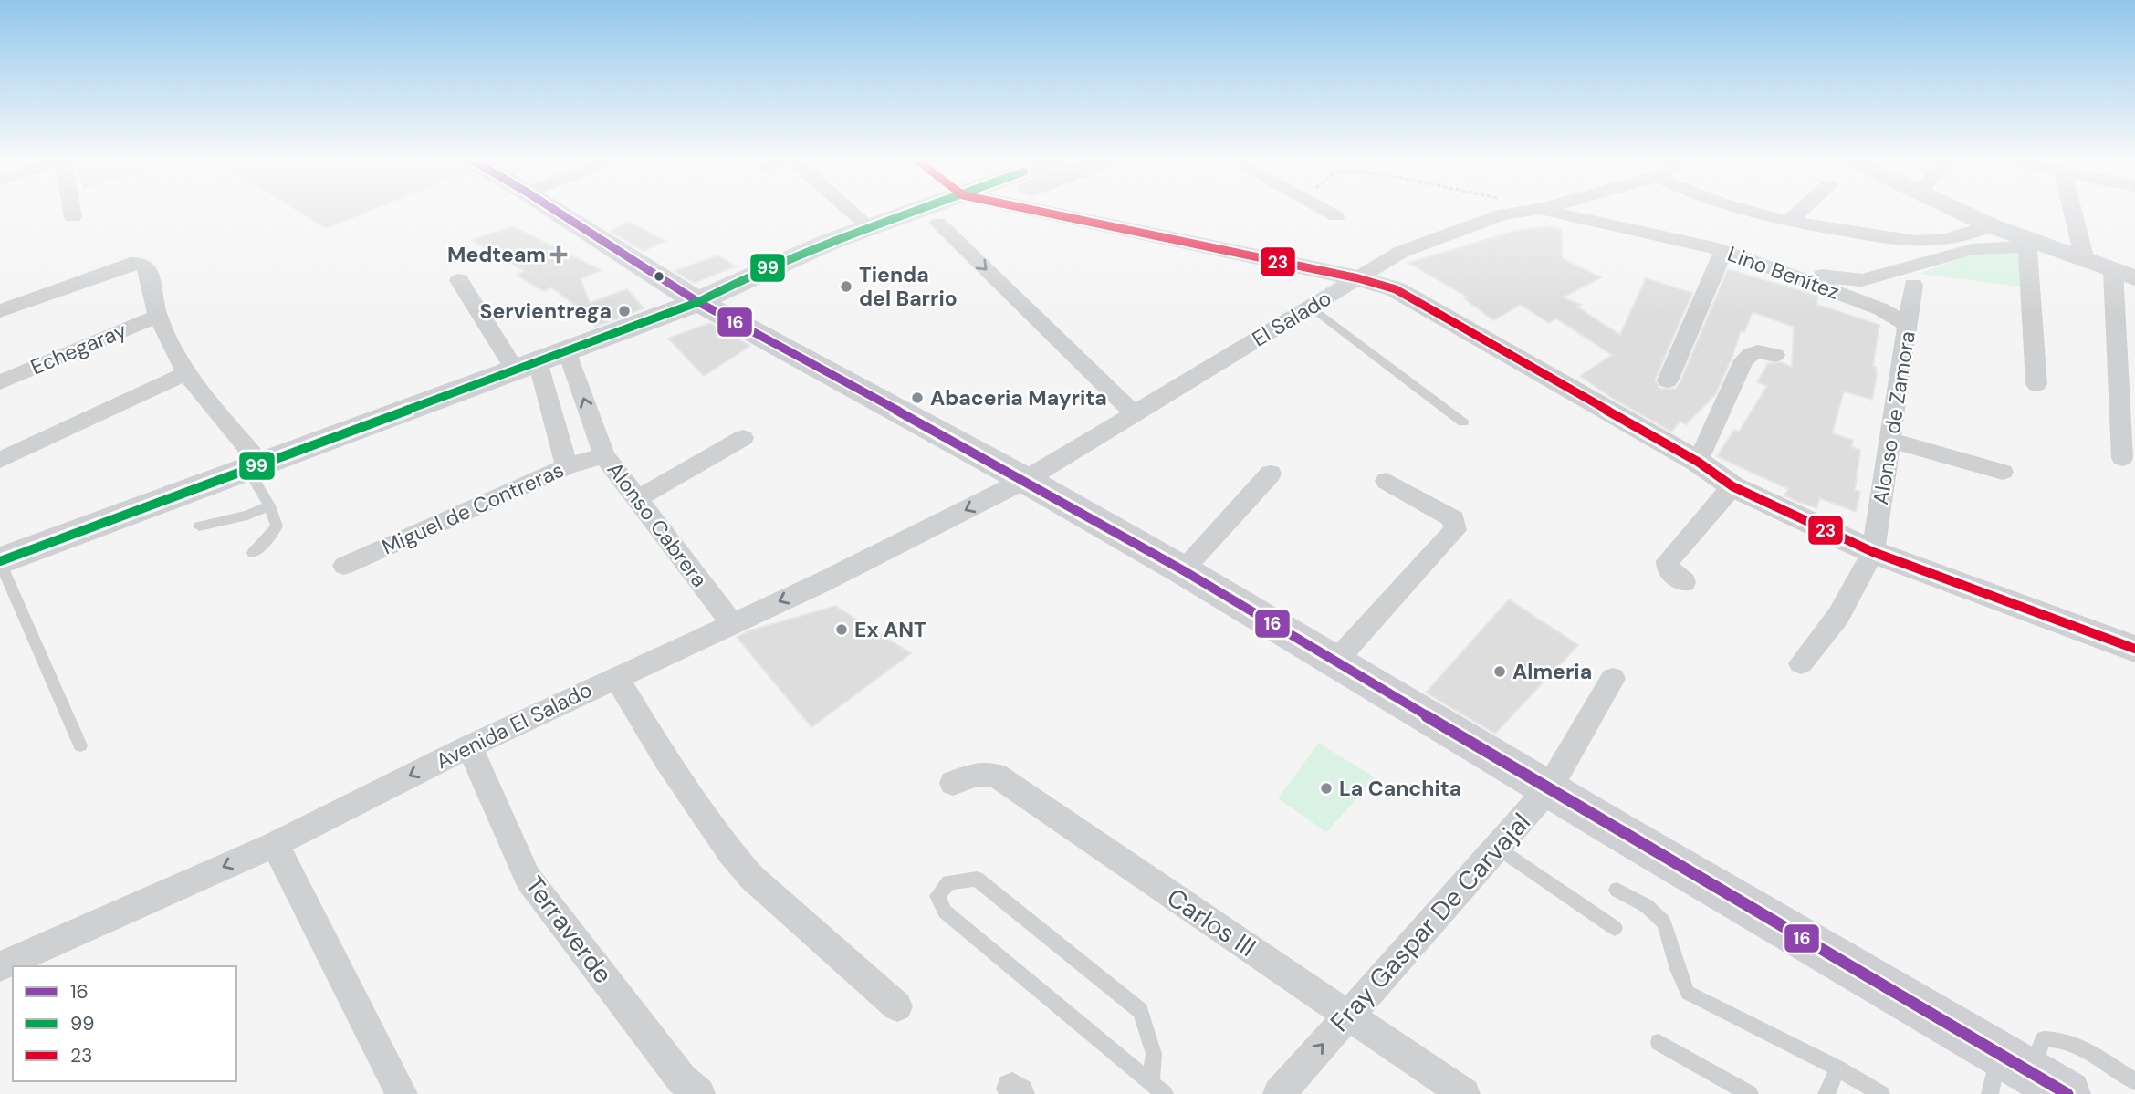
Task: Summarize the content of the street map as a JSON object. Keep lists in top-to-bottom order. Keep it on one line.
{"streets":{"street":["Lino Benítez","El Salado","Echegaray","Alonso de Zamora","Miguel de Contreras","Alonso Cabrera","Avenida El Salado","Carlos III","Fray Gaspar De Carvajal","Terraverde"]},"crossings":[["Lino Benítez","Alonso de Zamora"],["El Salado","Avenida El Salado"],["Miguel de Contreras","Alonso Cabrera"],["Alonso Cabrera","Avenida El Salado"],["Avenida El Salado","Terraverde"],["Carlos III","Fray Gaspar De Carvajal"]],"one_way":["Avenida El Salado"],"places":{"health":["Medteam"],"other":["Tienda del Barrio","Servientrega","Abaceria Mayrita","Ex ANT","Almeria","La Canchita"]},"lines":["transit line 16","transit line 99","transit line 23"],"legend":["16","99","23"]}
